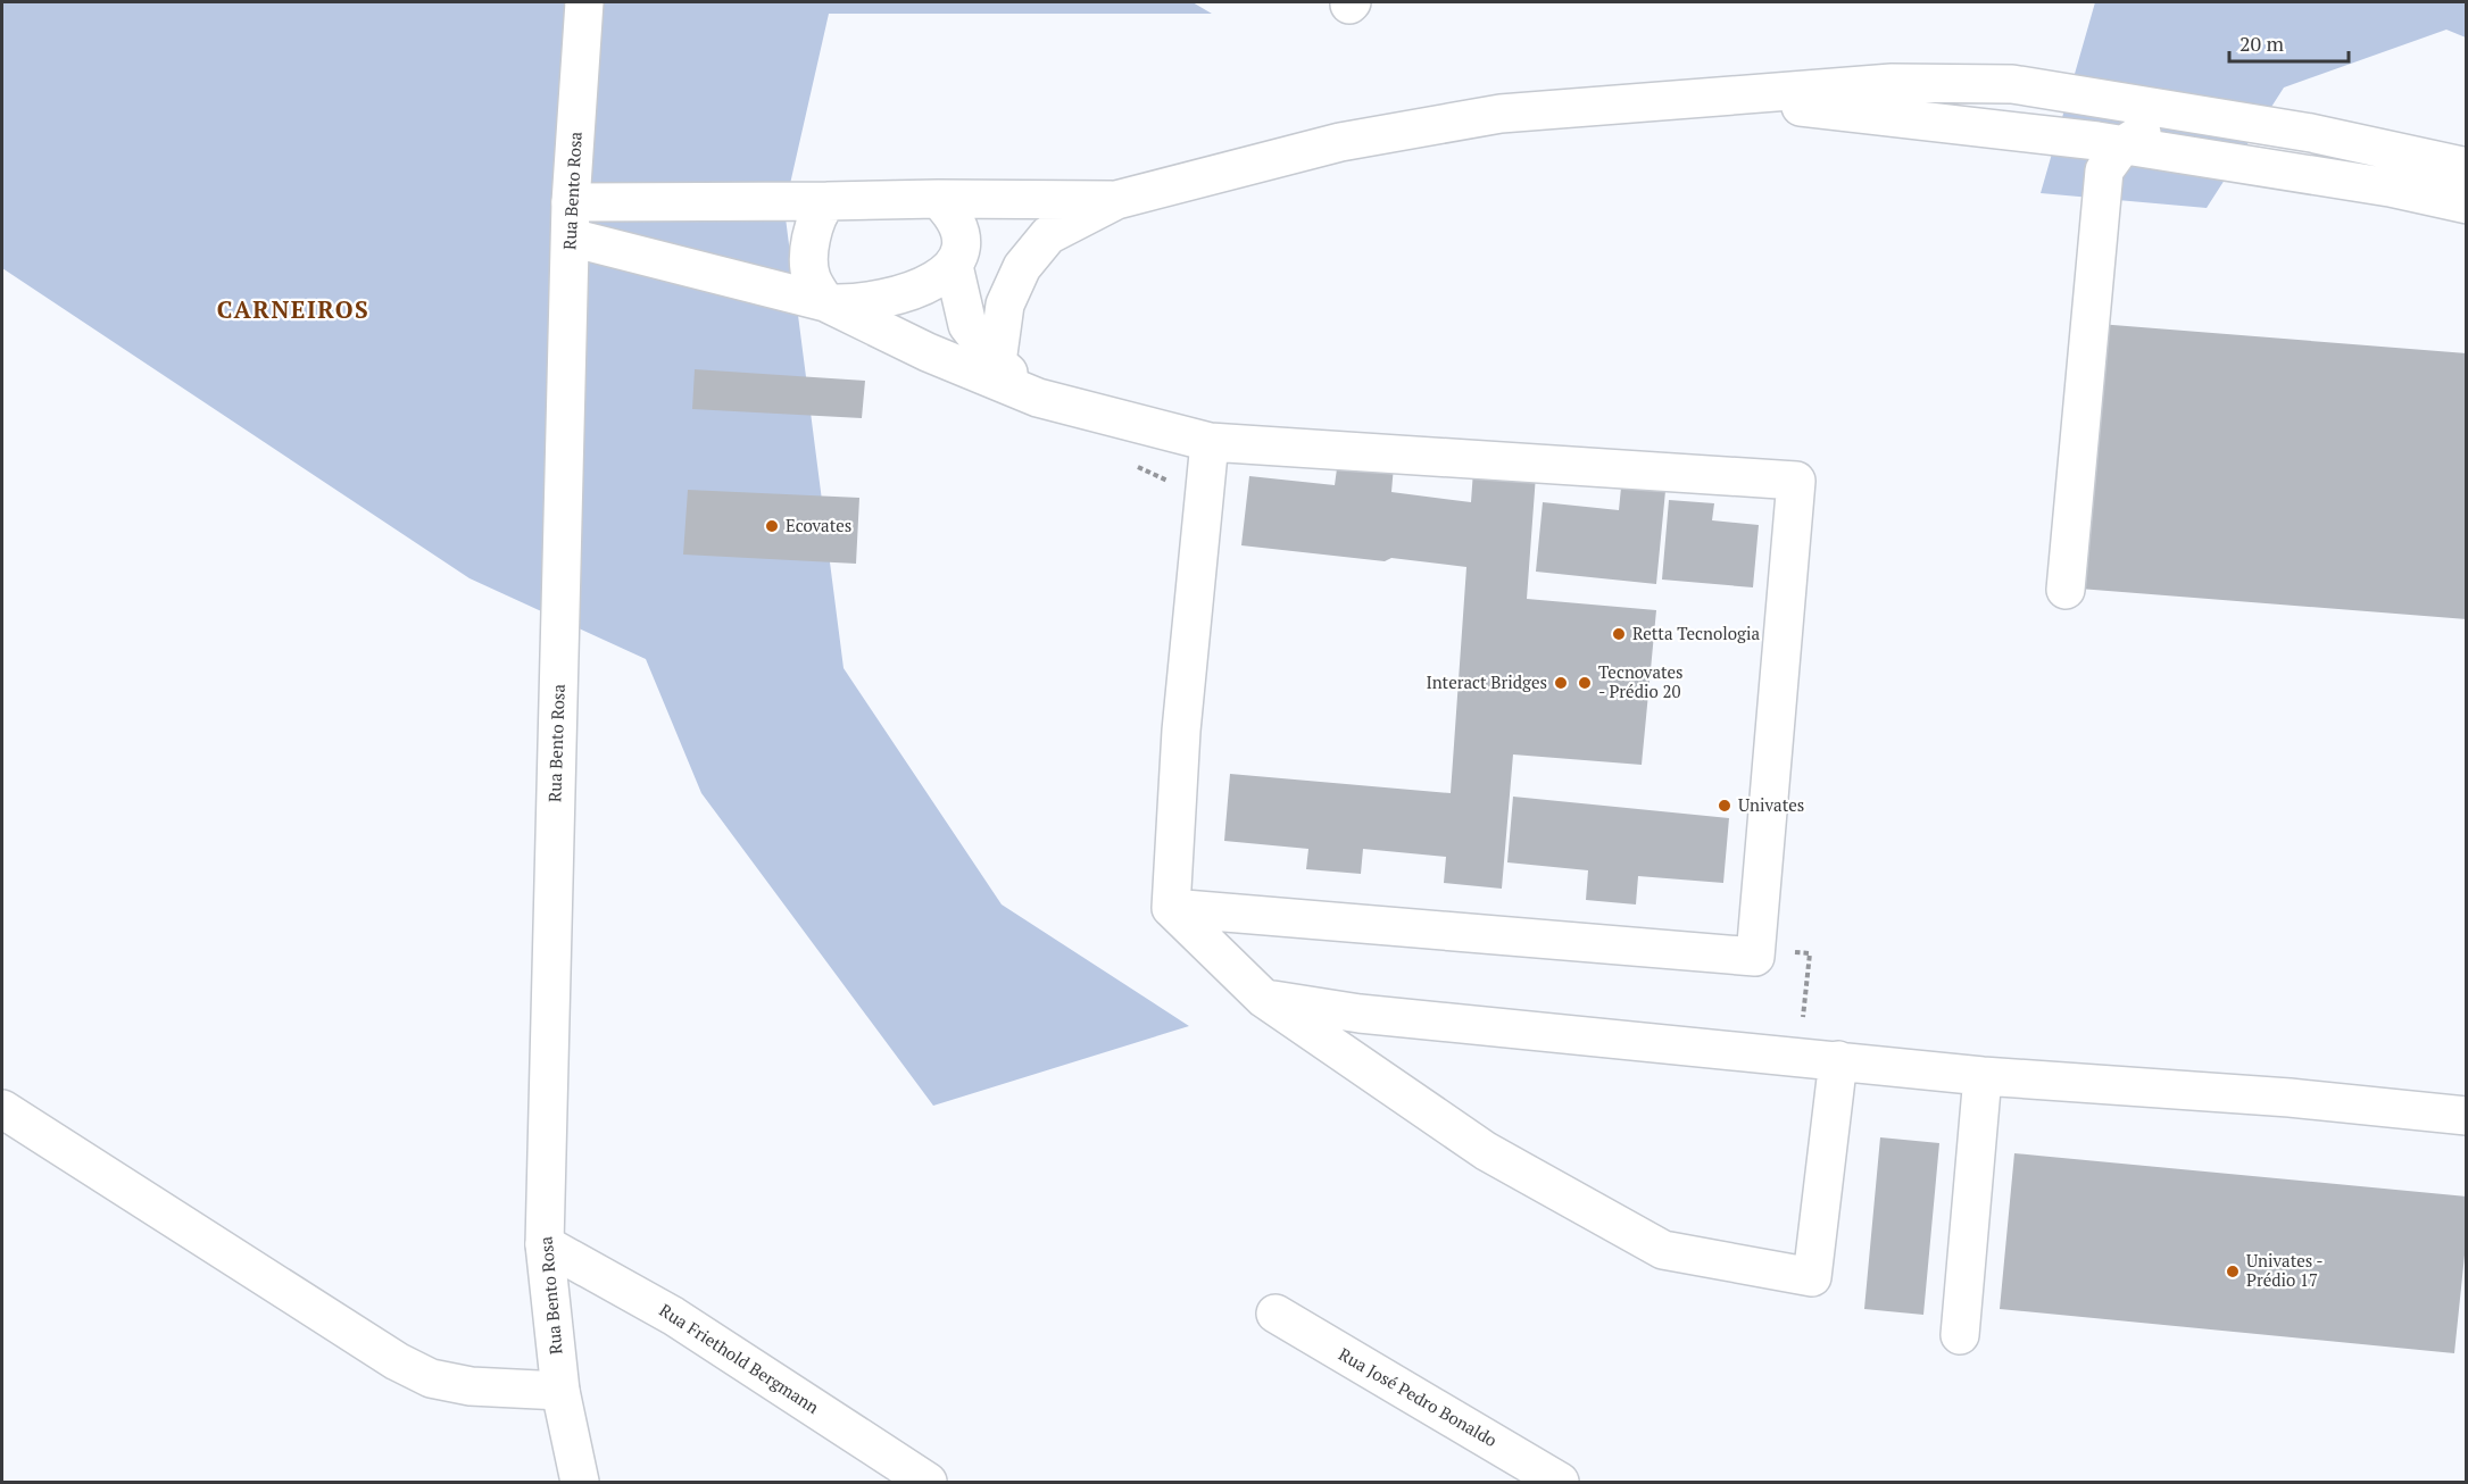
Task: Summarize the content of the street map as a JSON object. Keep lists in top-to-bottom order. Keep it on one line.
{"streets":{"main road":["Rua Bento Rosa","Rua Friethold Bergmann","Rua José Pedro Bonaldo"]},"crossings":[["Rua Bento Rosa","Rua Friethold Bergmann"]],"districts":["CARNEIROS"],"places":["Ecovates","Retta Tecnologia","Interact Bridges","Tecnovates - Prédio 20","Univates","Univates - Prédio 17"],"scale_bar":"20 m"}
